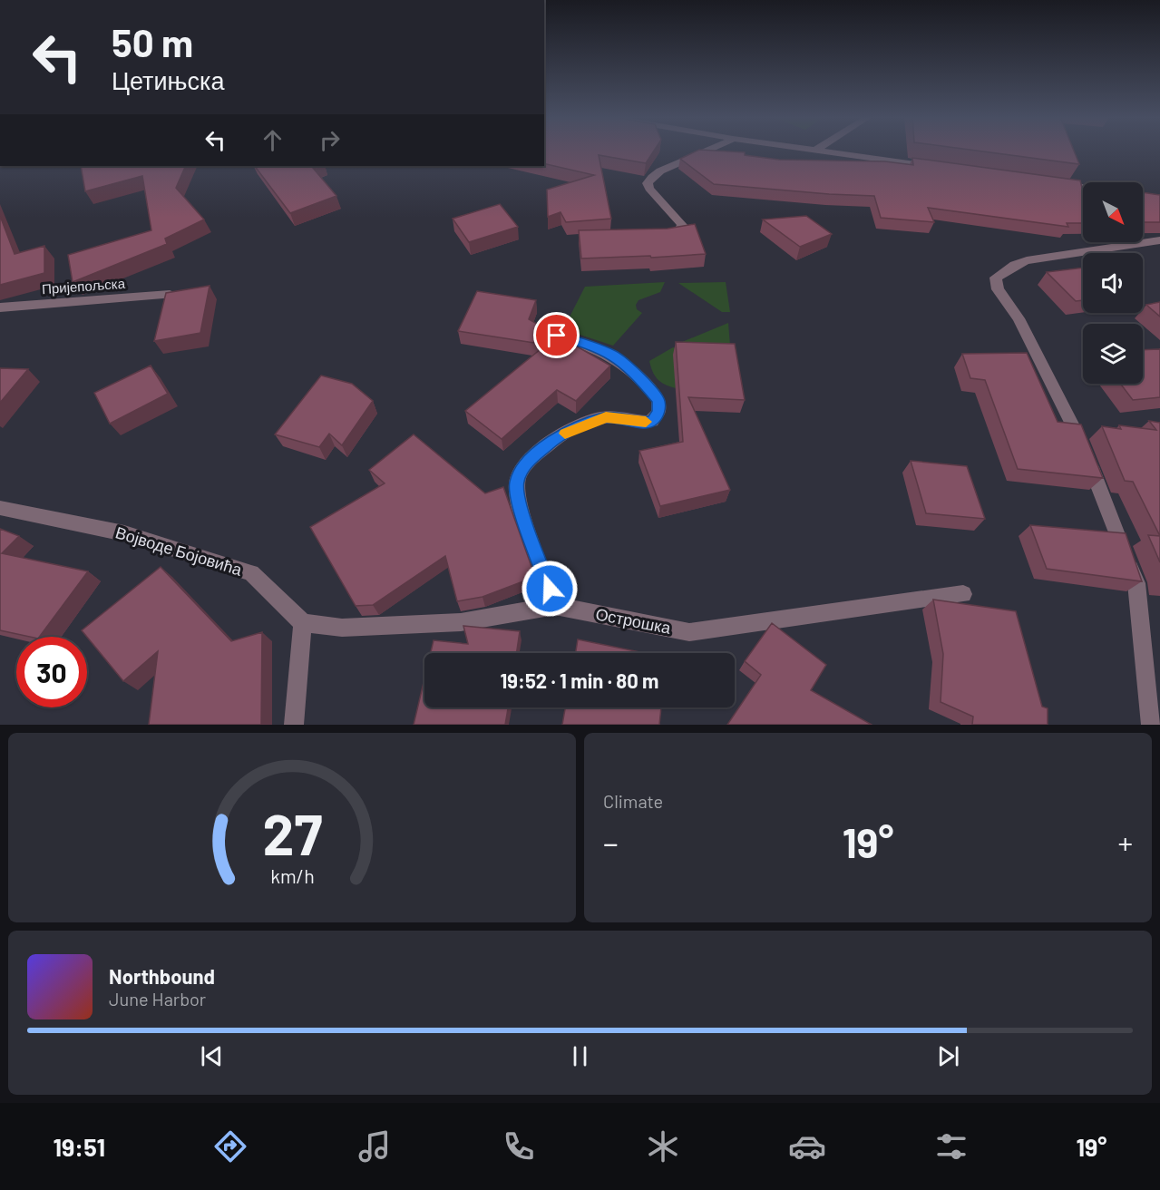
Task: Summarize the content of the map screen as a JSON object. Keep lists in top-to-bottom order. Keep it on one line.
{"streets":{"street":["Пријепољска","Војводе Бојовића","Острошка"]},"crossings":[["Војводе Бојовића","Острошка"]],"north":"bottom right","page":{"turn":["50 m","Цетињска"],"limit":"30","trip":"19:52 · 1 min · 80 m","tile":"Climate","heat":["−","19°","+"],"song":["Northbound","June Harbor"],"tabs":["19:51","19°"],"gauge":["27","km/h"]}}
